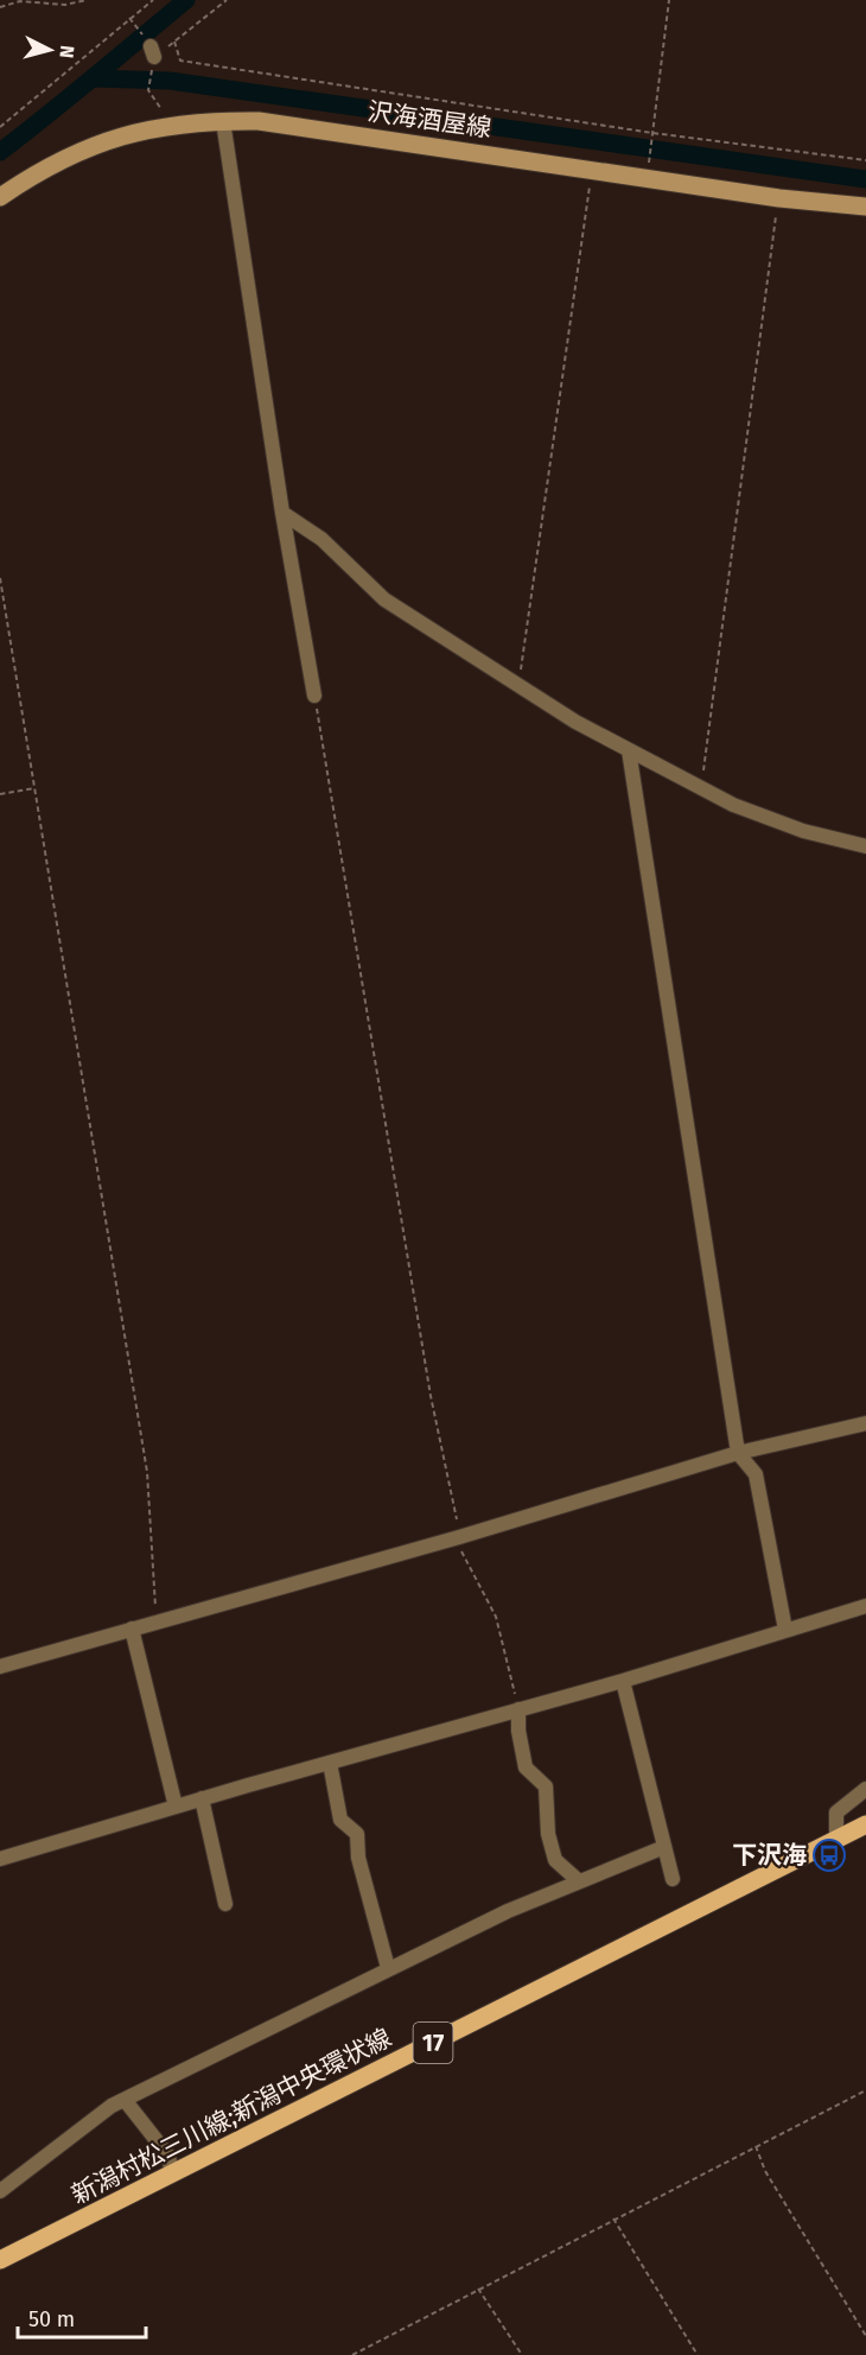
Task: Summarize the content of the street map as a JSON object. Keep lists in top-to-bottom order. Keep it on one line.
{"streets":{"main road":["沢海酒屋線","17","新潟村松三川線;新潟中央環状線"]},"places":{"bus stop":["下沢海"]},"scale_bar":"50 m","north":"right"}
